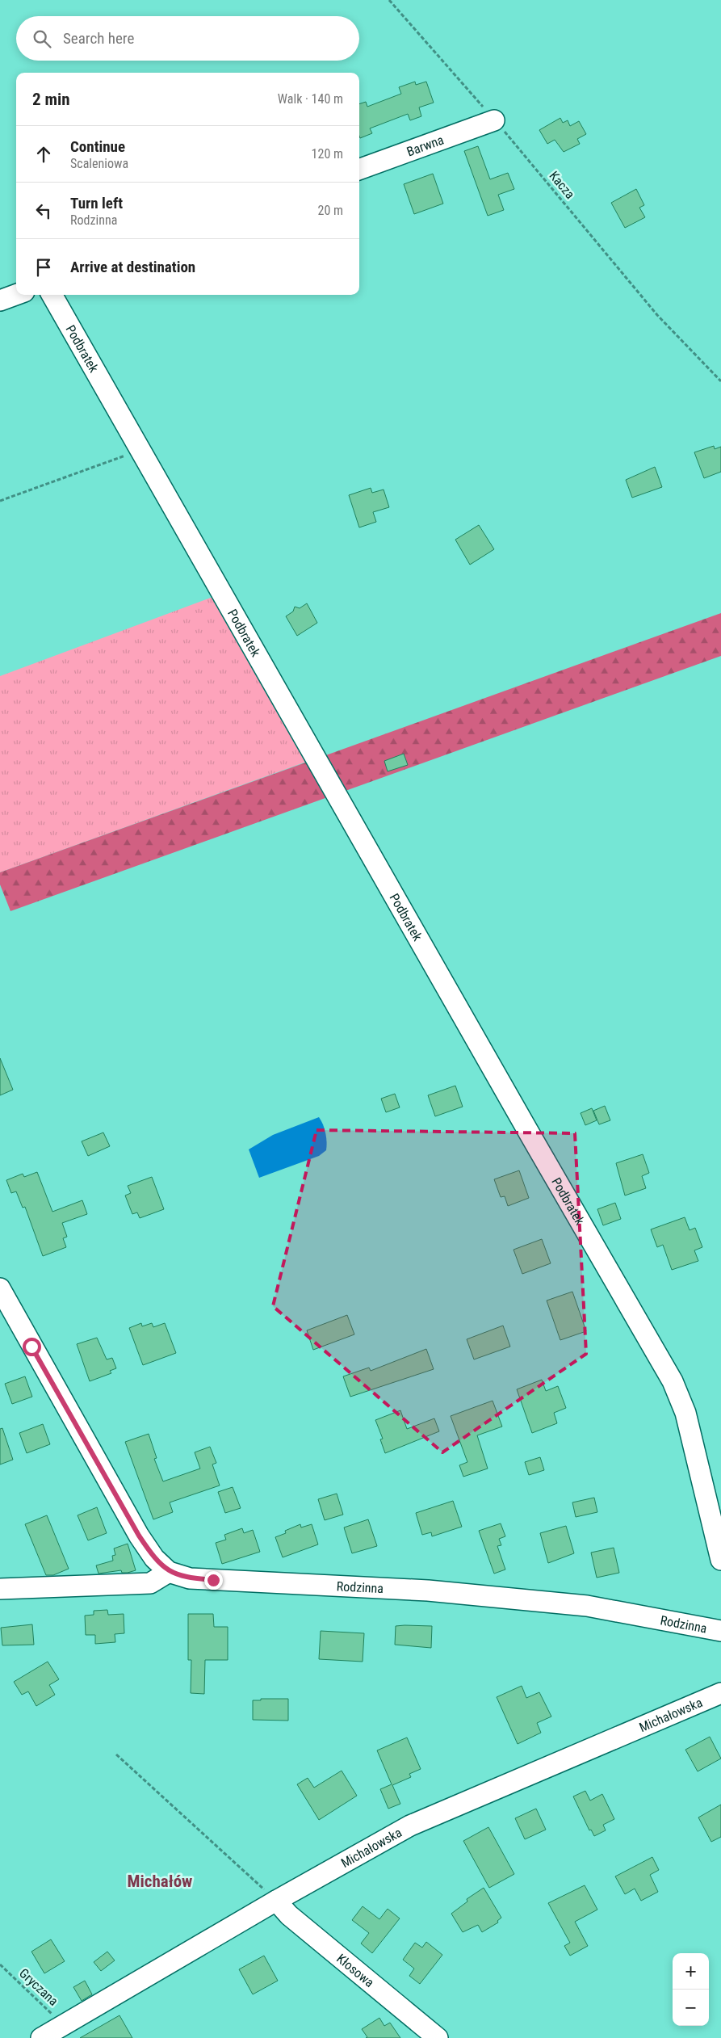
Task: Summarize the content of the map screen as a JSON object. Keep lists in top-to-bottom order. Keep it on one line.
{"streets":{"street":["Barwna","Podbratek","Rodzinna","Michałowska","Kłosowa"],"path":["Kacza","Gryczana"]},"crossings":[["Barwna","Kacza"],["Michałowska","Kłosowa"],["Michałowska","Gryczana"]],"districts":["Michałów"],"page":{"search":"Search here","heading":["2 min","Walk · 140 m"],"list":[["Continue","Scaleniowa","120 m"],["Turn left","Rodzinna","20 m"],"Arrive at destination"],"map_buttons":["+","−"]}}
